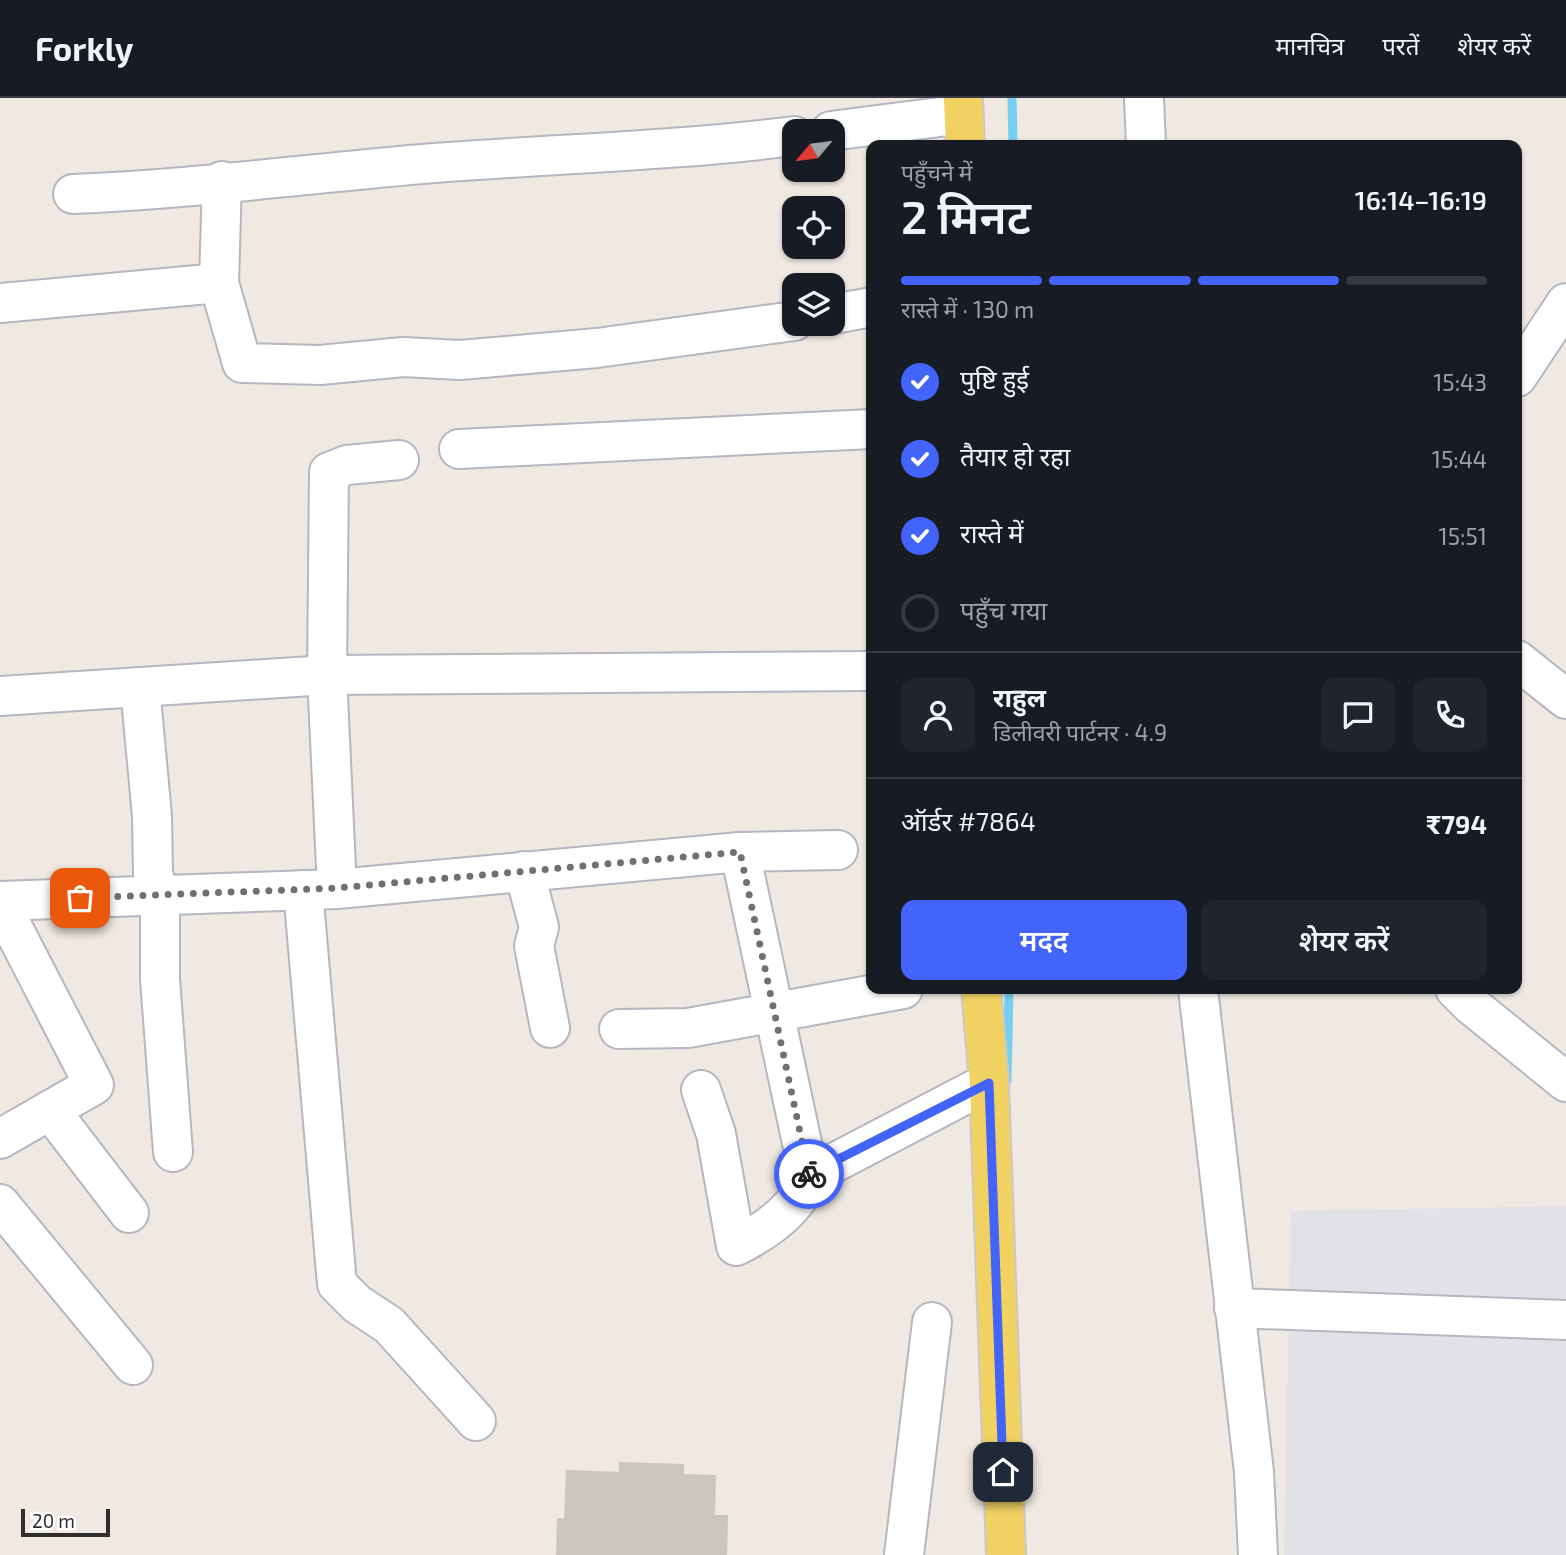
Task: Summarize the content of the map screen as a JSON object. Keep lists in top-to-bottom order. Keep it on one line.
{"scale_bar":"20 m","north":"bottom left","page":{"header":"Forkly","nav":["मानचित्र","परतें","शेयर करें"],"heading":["2 मिनट","पहुँचने में","16:14–16:19"],"panel":["राहुल","डिलीवरी पार्टनर · 4.9","ऑर्डर #7864","₹794"],"bar":"रास्ते में · 130 m","list":[["पुष्टि हुई","15:43"],["तैयार हो रहा","15:44"],["रास्ते में","15:51"],"पहुँच गया"],"buttons":["मदद","शेयर करें"],"scale":"20 m"}}
